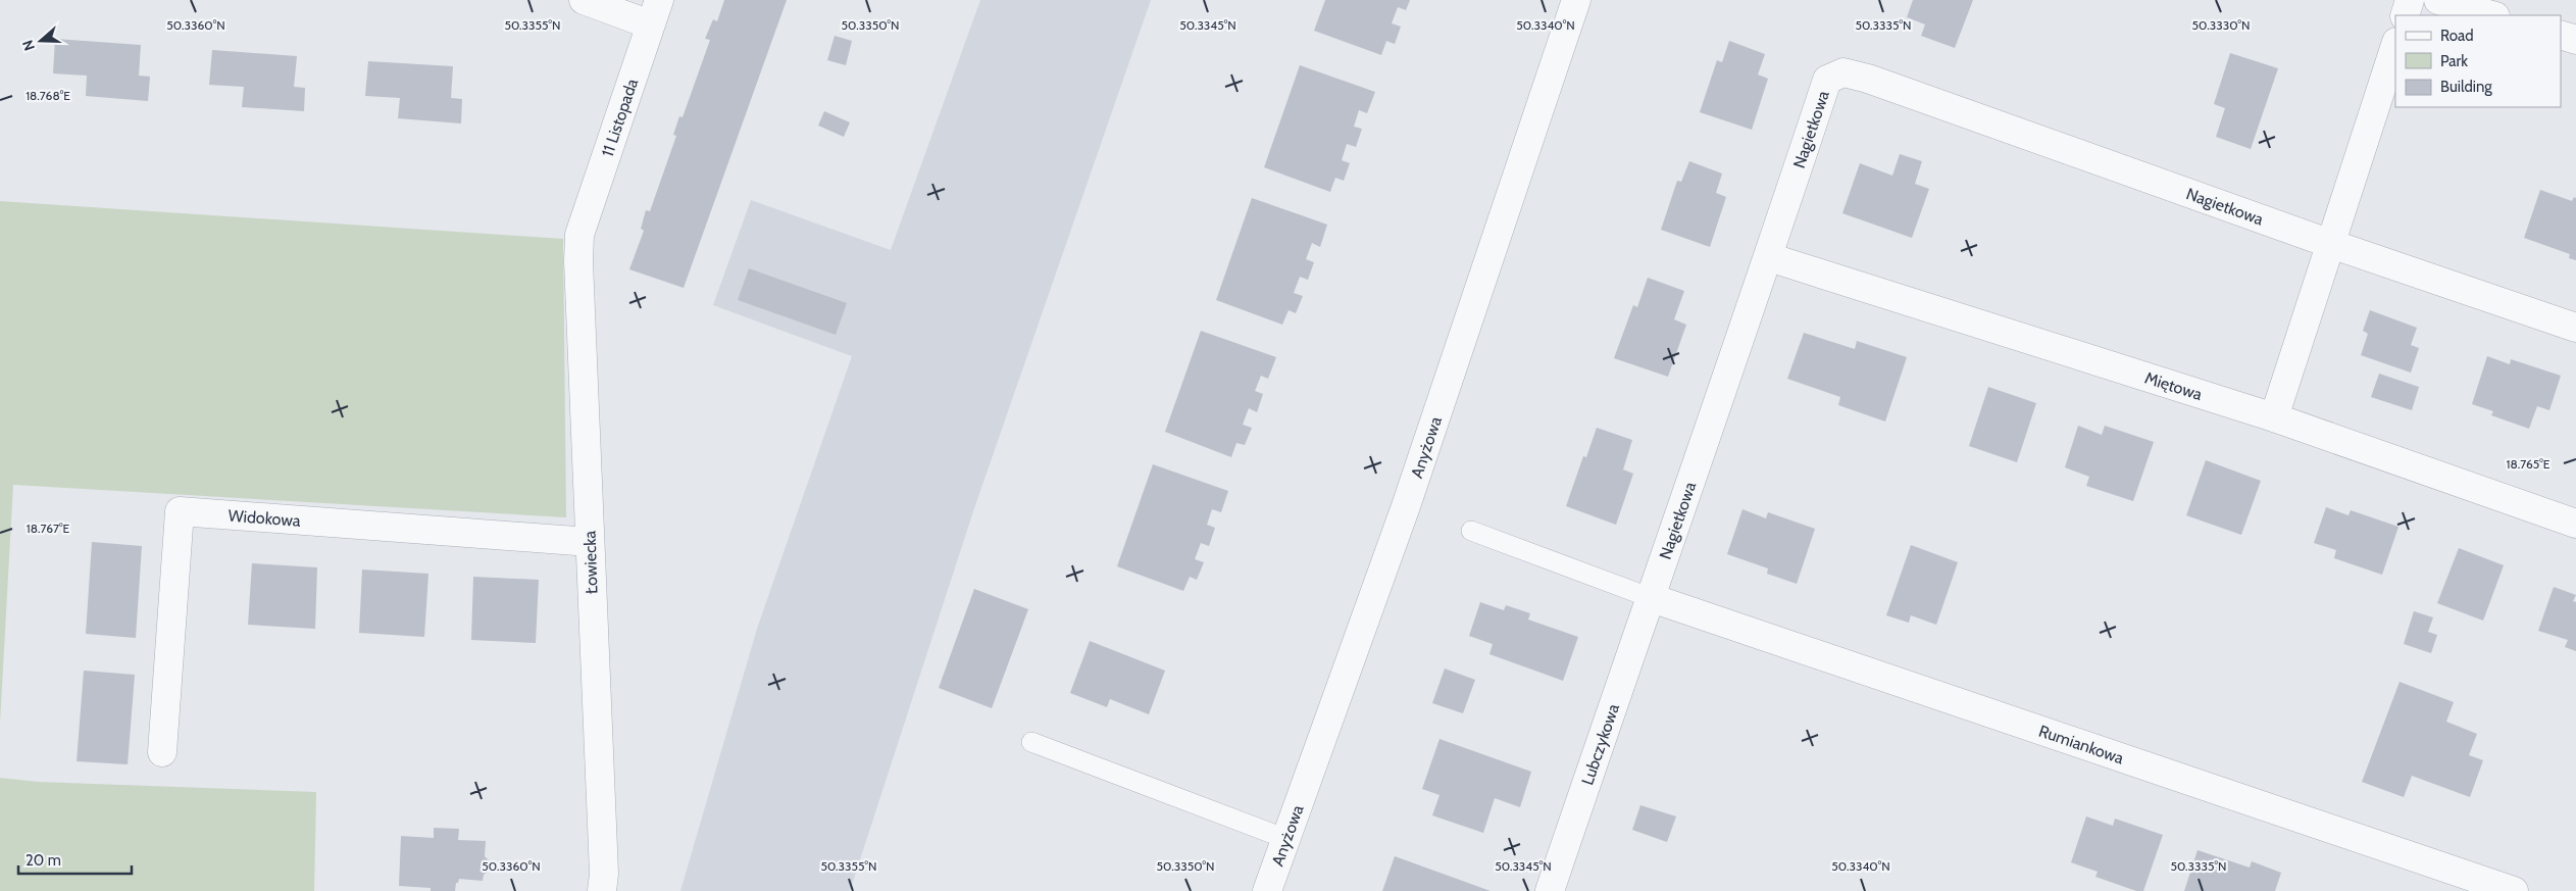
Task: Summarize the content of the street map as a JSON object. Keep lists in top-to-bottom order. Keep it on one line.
{"streets":{"street":["11 Listopada","Nagietkowa","Miętowa","Anyżowa","Widokowa","Łowiecka","Lubczykowa","Rumiankowa"]},"crossings":[["11 Listopada","Łowiecka"],["Nagietkowa","Miętowa"],["Nagietkowa","Lubczykowa"],["Nagietkowa","Rumiankowa"],["Widokowa","Łowiecka"],["Lubczykowa","Rumiankowa"]],"legend":["Road","Park","Building"],"scale_bar":"20 m","north":"left","coordinates":["50.3360°N","50.3355°N","50.3350°N","50.3345°N","50.3340°N","50.3335°N","50.3330°N","18.768°E","18.765°E","18.767°E"]}
